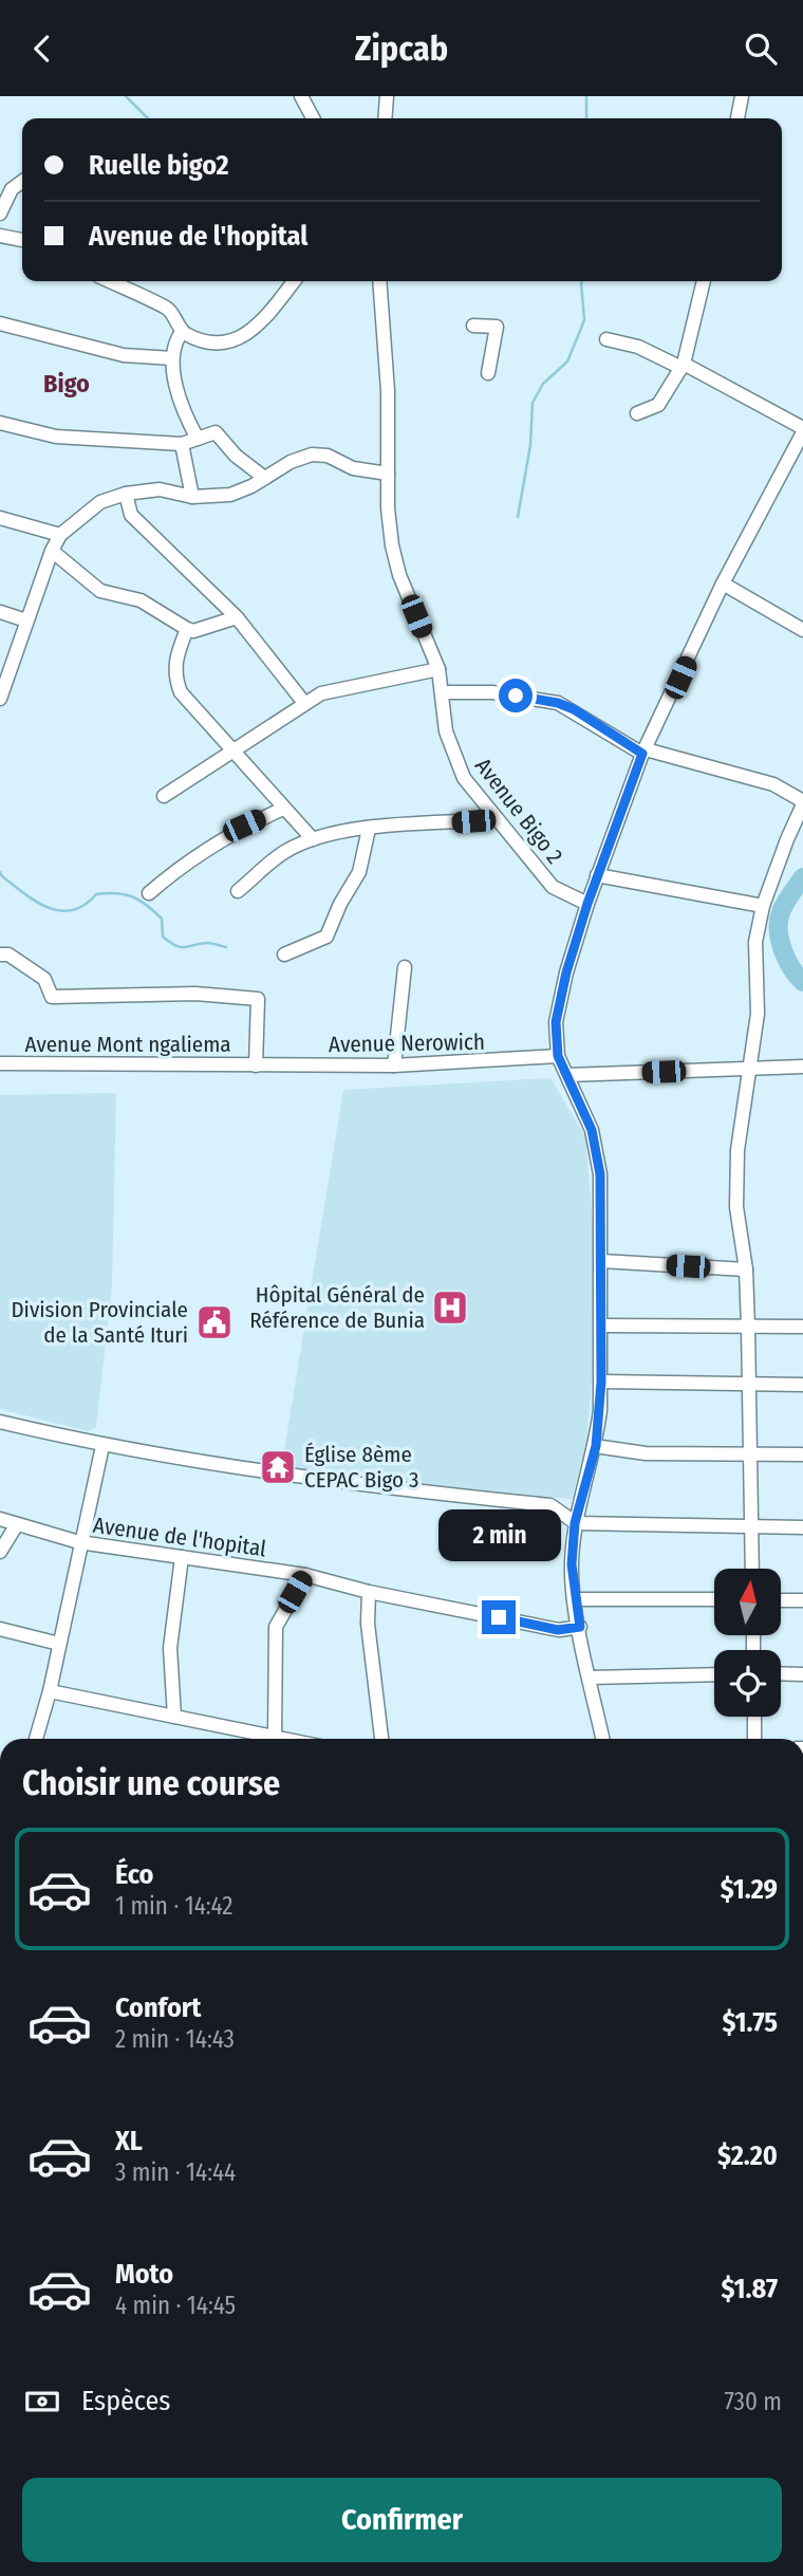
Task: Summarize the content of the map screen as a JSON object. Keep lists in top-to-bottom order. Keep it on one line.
{"streets":{"street":["Avenue Bigo 2","Avenue Nerowich","Avenue Mont ngaliema","Avenue de l'hopital"]},"crossings":[["Avenue Nerowich","Avenue Mont ngaliema"]],"districts":["Bigo"],"places":{"hospital":["Hôpital Général de Référence de Bunia"],"public building":["Division Provinciale de la Santé Ituri"],"temple":["Église 8ème CEPAC Bigo 3"]},"north":"top","page":{"header":"Zipcab","banner":["Ruelle bigo2","Avenue de l'hopital"],"bubble":"2 min","heading":"Choisir une course","list":[{"name":"Éco","note":"1 min · 14:42","value":"$1.29"},{"name":"Confort","note":"2 min · 14:43","value":"$1.75"},{"name":"XL","note":"3 min · 14:44","value":"$2.20"},{"name":"Moto","note":"4 min · 14:45","value":"$1.87"}],"pay":["Espèces","730 m"],"buttons":"Confirmer"}}
